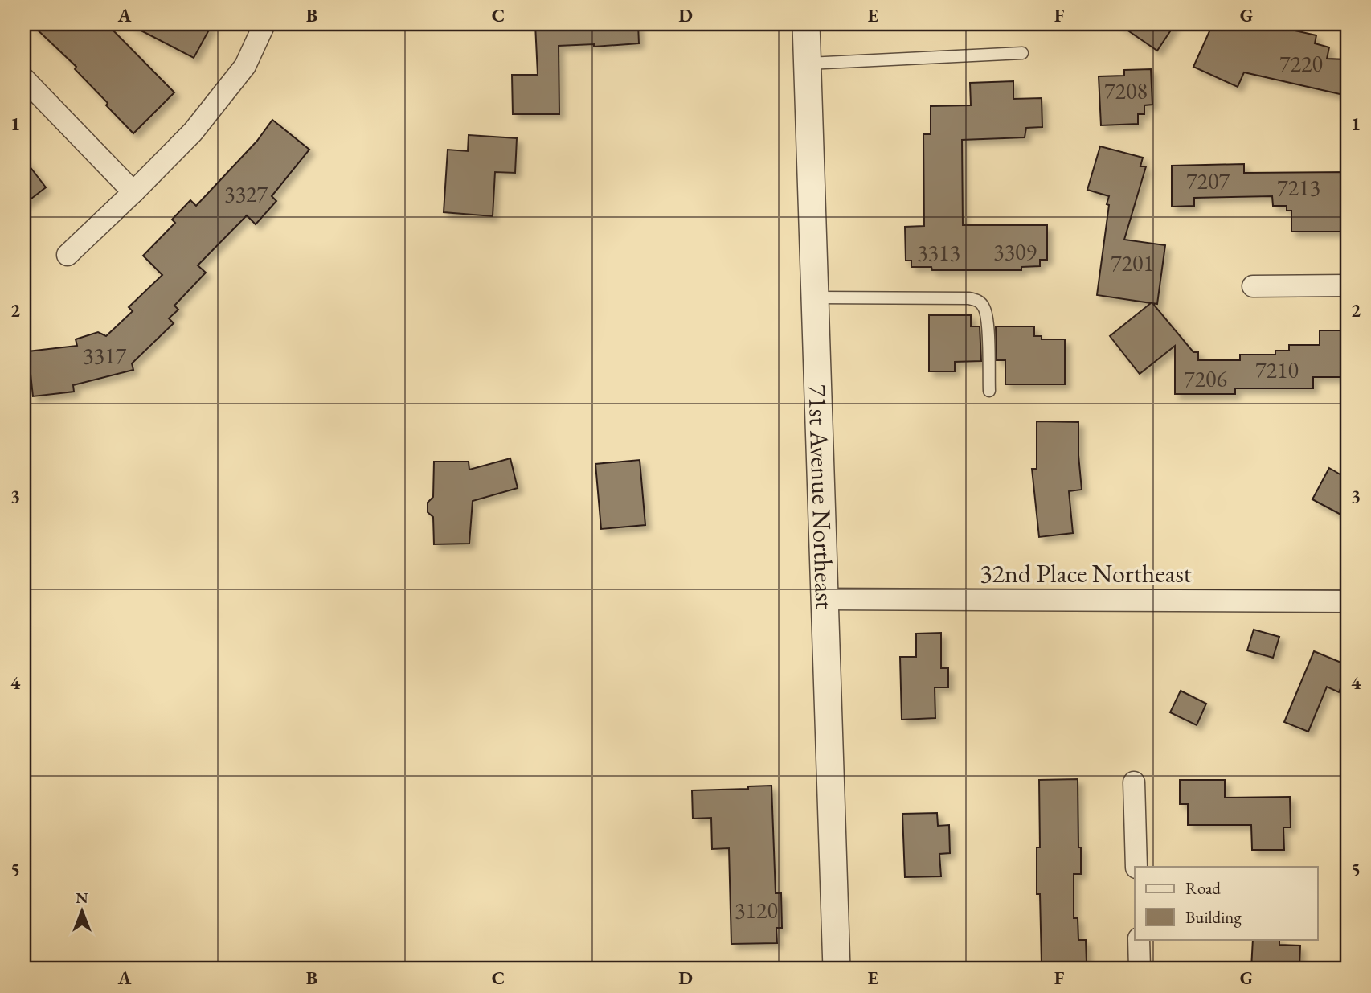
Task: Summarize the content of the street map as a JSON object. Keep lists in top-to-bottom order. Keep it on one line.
{"streets":{"street":["71st Avenue Northeast","32nd Place Northeast"]},"crossings":[["71st Avenue Northeast","32nd Place Northeast"]],"house_numbers":["7220","7208","7207","7213","3327","3309","3313","7201","3317","7210","7206","3120"],"legend":["Road","Building"],"north":"top","grid":{"columns":["A","B","C","D","E","F","G"],"rows":["1","2","3","4","5"]}}
